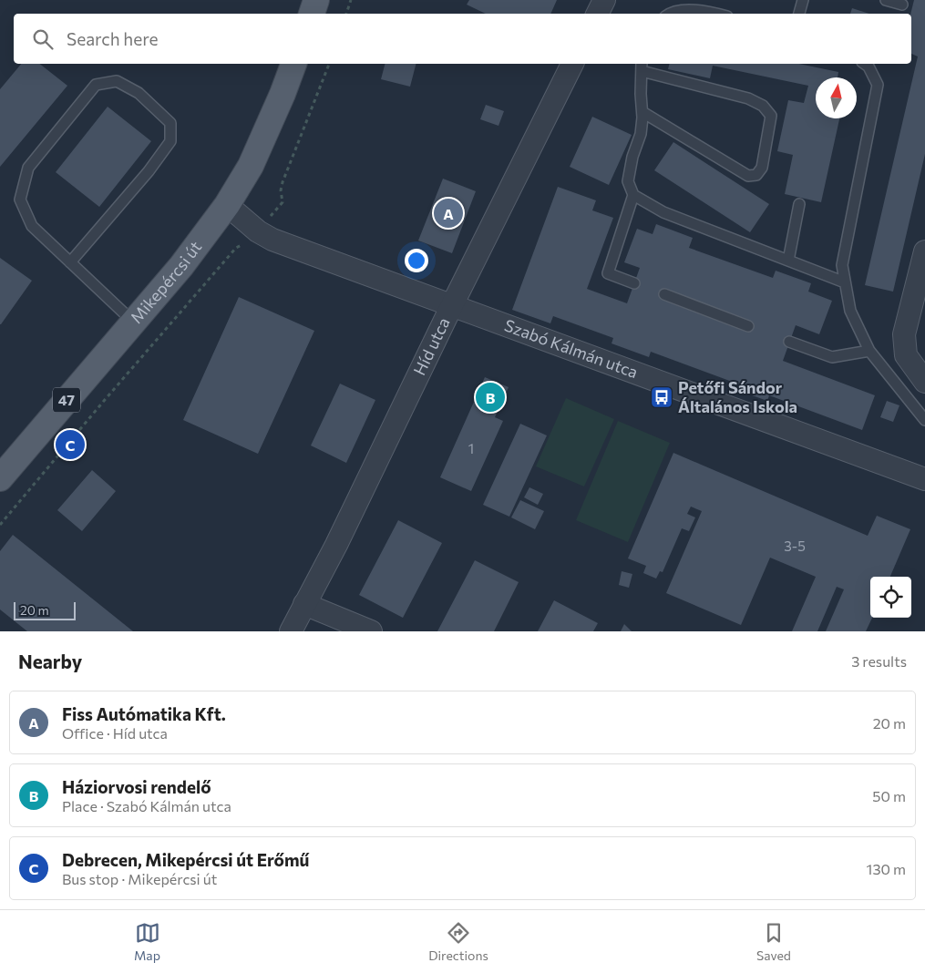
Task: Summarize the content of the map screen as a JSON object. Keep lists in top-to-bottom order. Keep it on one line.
{"streets":{"main road":["Mikepércsi út","47"],"street":["Híd utca","Szabó Kálmán utca"]},"crossings":[["Mikepércsi út","Szabó Kálmán utca"],["Híd utca","Szabó Kálmán utca"]],"places":{"bus stop":["Petőfi Sándor Általános Iskola"]},"house_numbers":["1","3-5"],"scale_bar":"20 m","north":"top","page":{"search":"Search here","pins":["A","B","C"],"scale":"20 m","heading":["Nearby","3 results"],"list":[{"mark":"A","name":"Fiss Autómatika Kft.","note":"Office · Híd utca","value":"20 m"},{"mark":"B","name":"Háziorvosi rendelő","note":"Place · Szabó Kálmán utca","value":"50 m"},{"mark":"C","name":"Debrecen, Mikepércsi út Erőmű","note":"Bus stop · Mikepércsi út","value":"130 m"}],"nav":["Map","Directions","Saved"]}}
